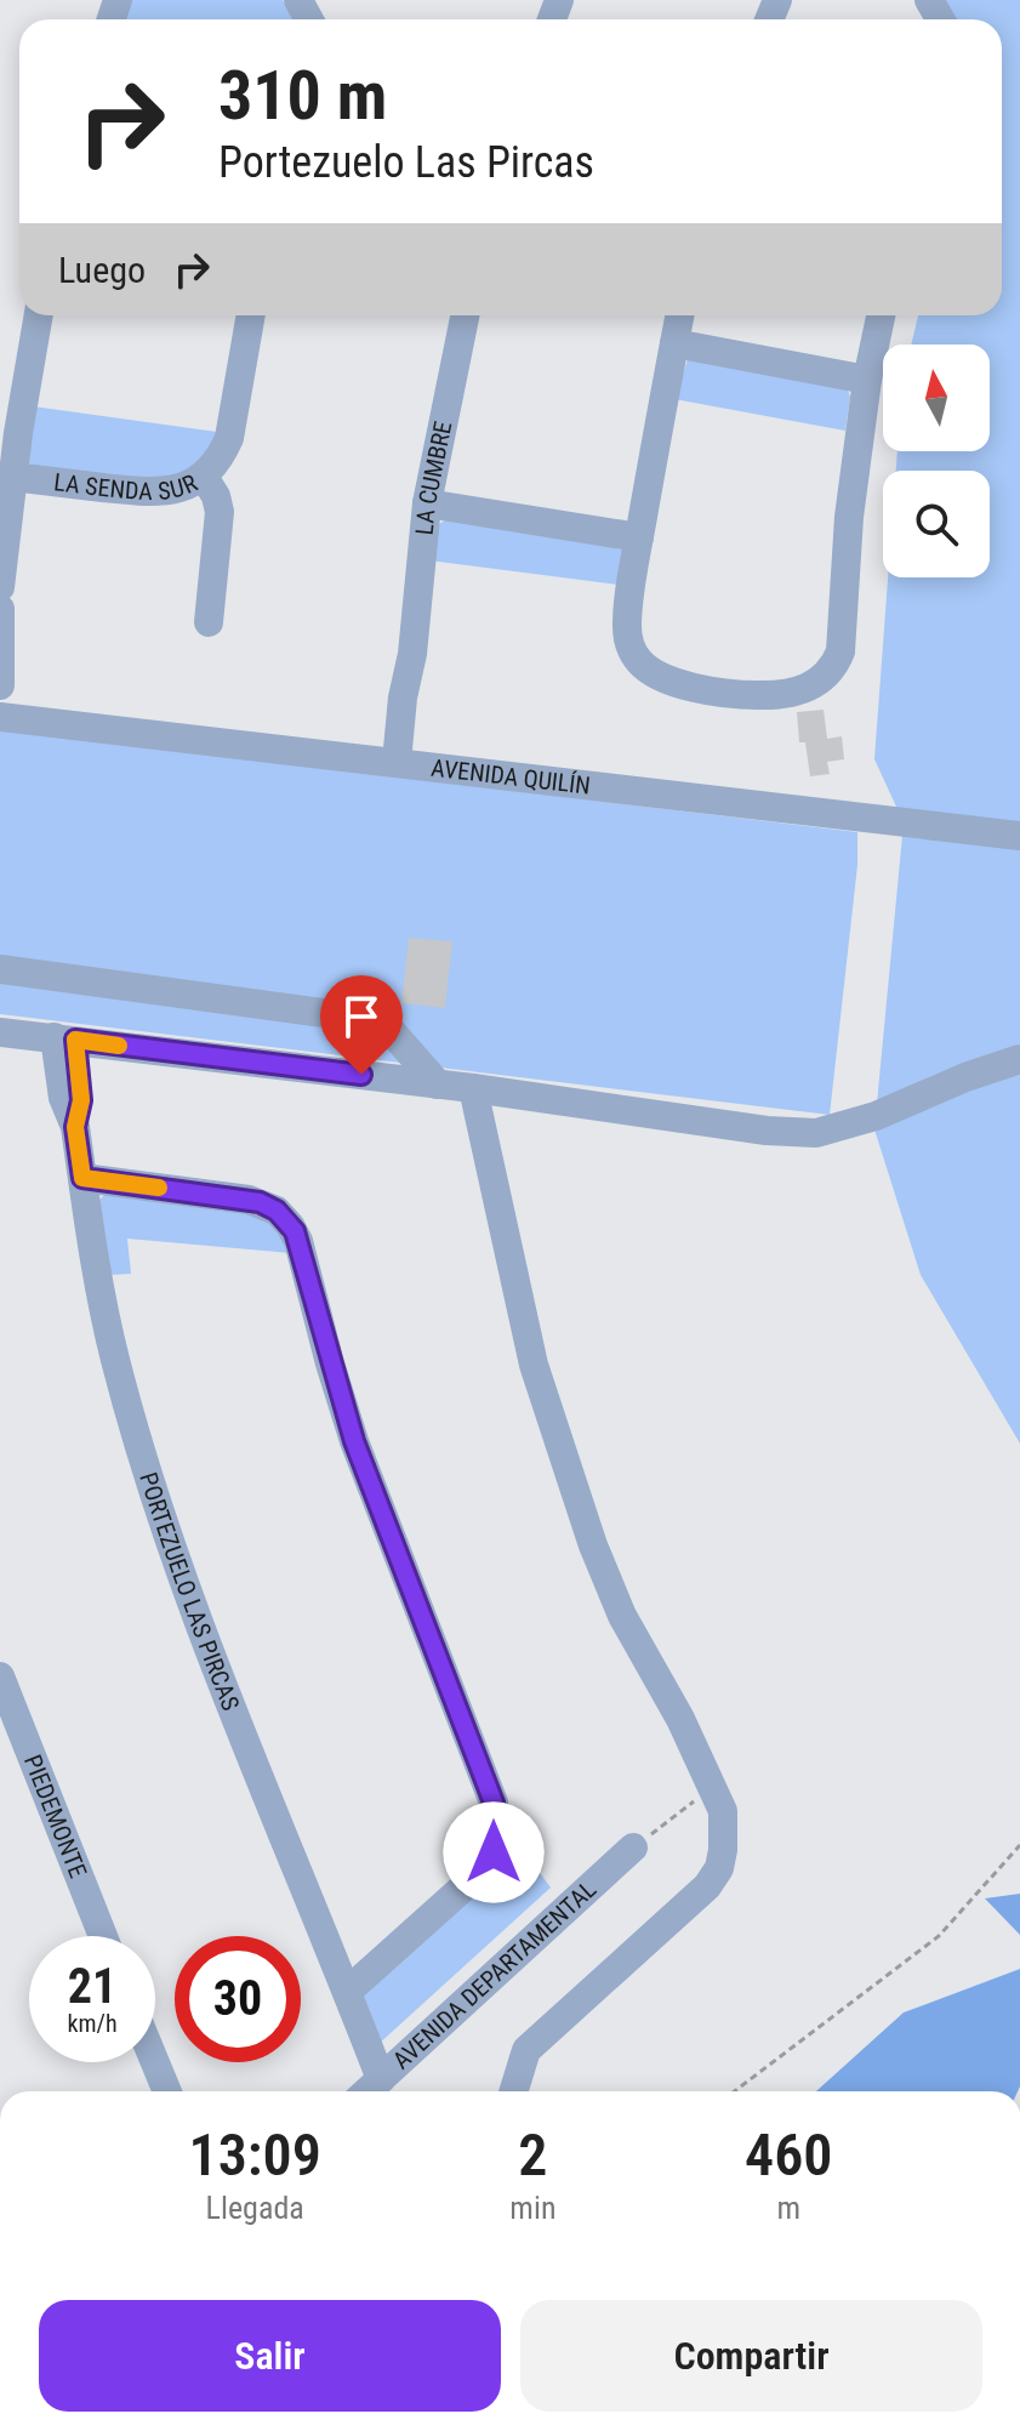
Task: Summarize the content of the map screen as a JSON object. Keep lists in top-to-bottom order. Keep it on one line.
{"streets":{"street":["LA SENDA SUR","LA CUMBRE","AVENIDA QUILÍN","PORTEZUELO LAS PIRCAS","PIEDEMONTE","AVENIDA DEPARTAMENTAL"]},"crossings":[["LA CUMBRE","AVENIDA QUILÍN"],["PORTEZUELO LAS PIRCAS","AVENIDA DEPARTAMENTAL"]],"north":"top","page":{"turn":["310 m","Portezuelo Las Pircas"],"then":"Luego","speed":"21 km/h","limit":"30","eta":["13:09","Llegada","2","min","460","m"],"buttons":["Salir","Compartir"]}}
